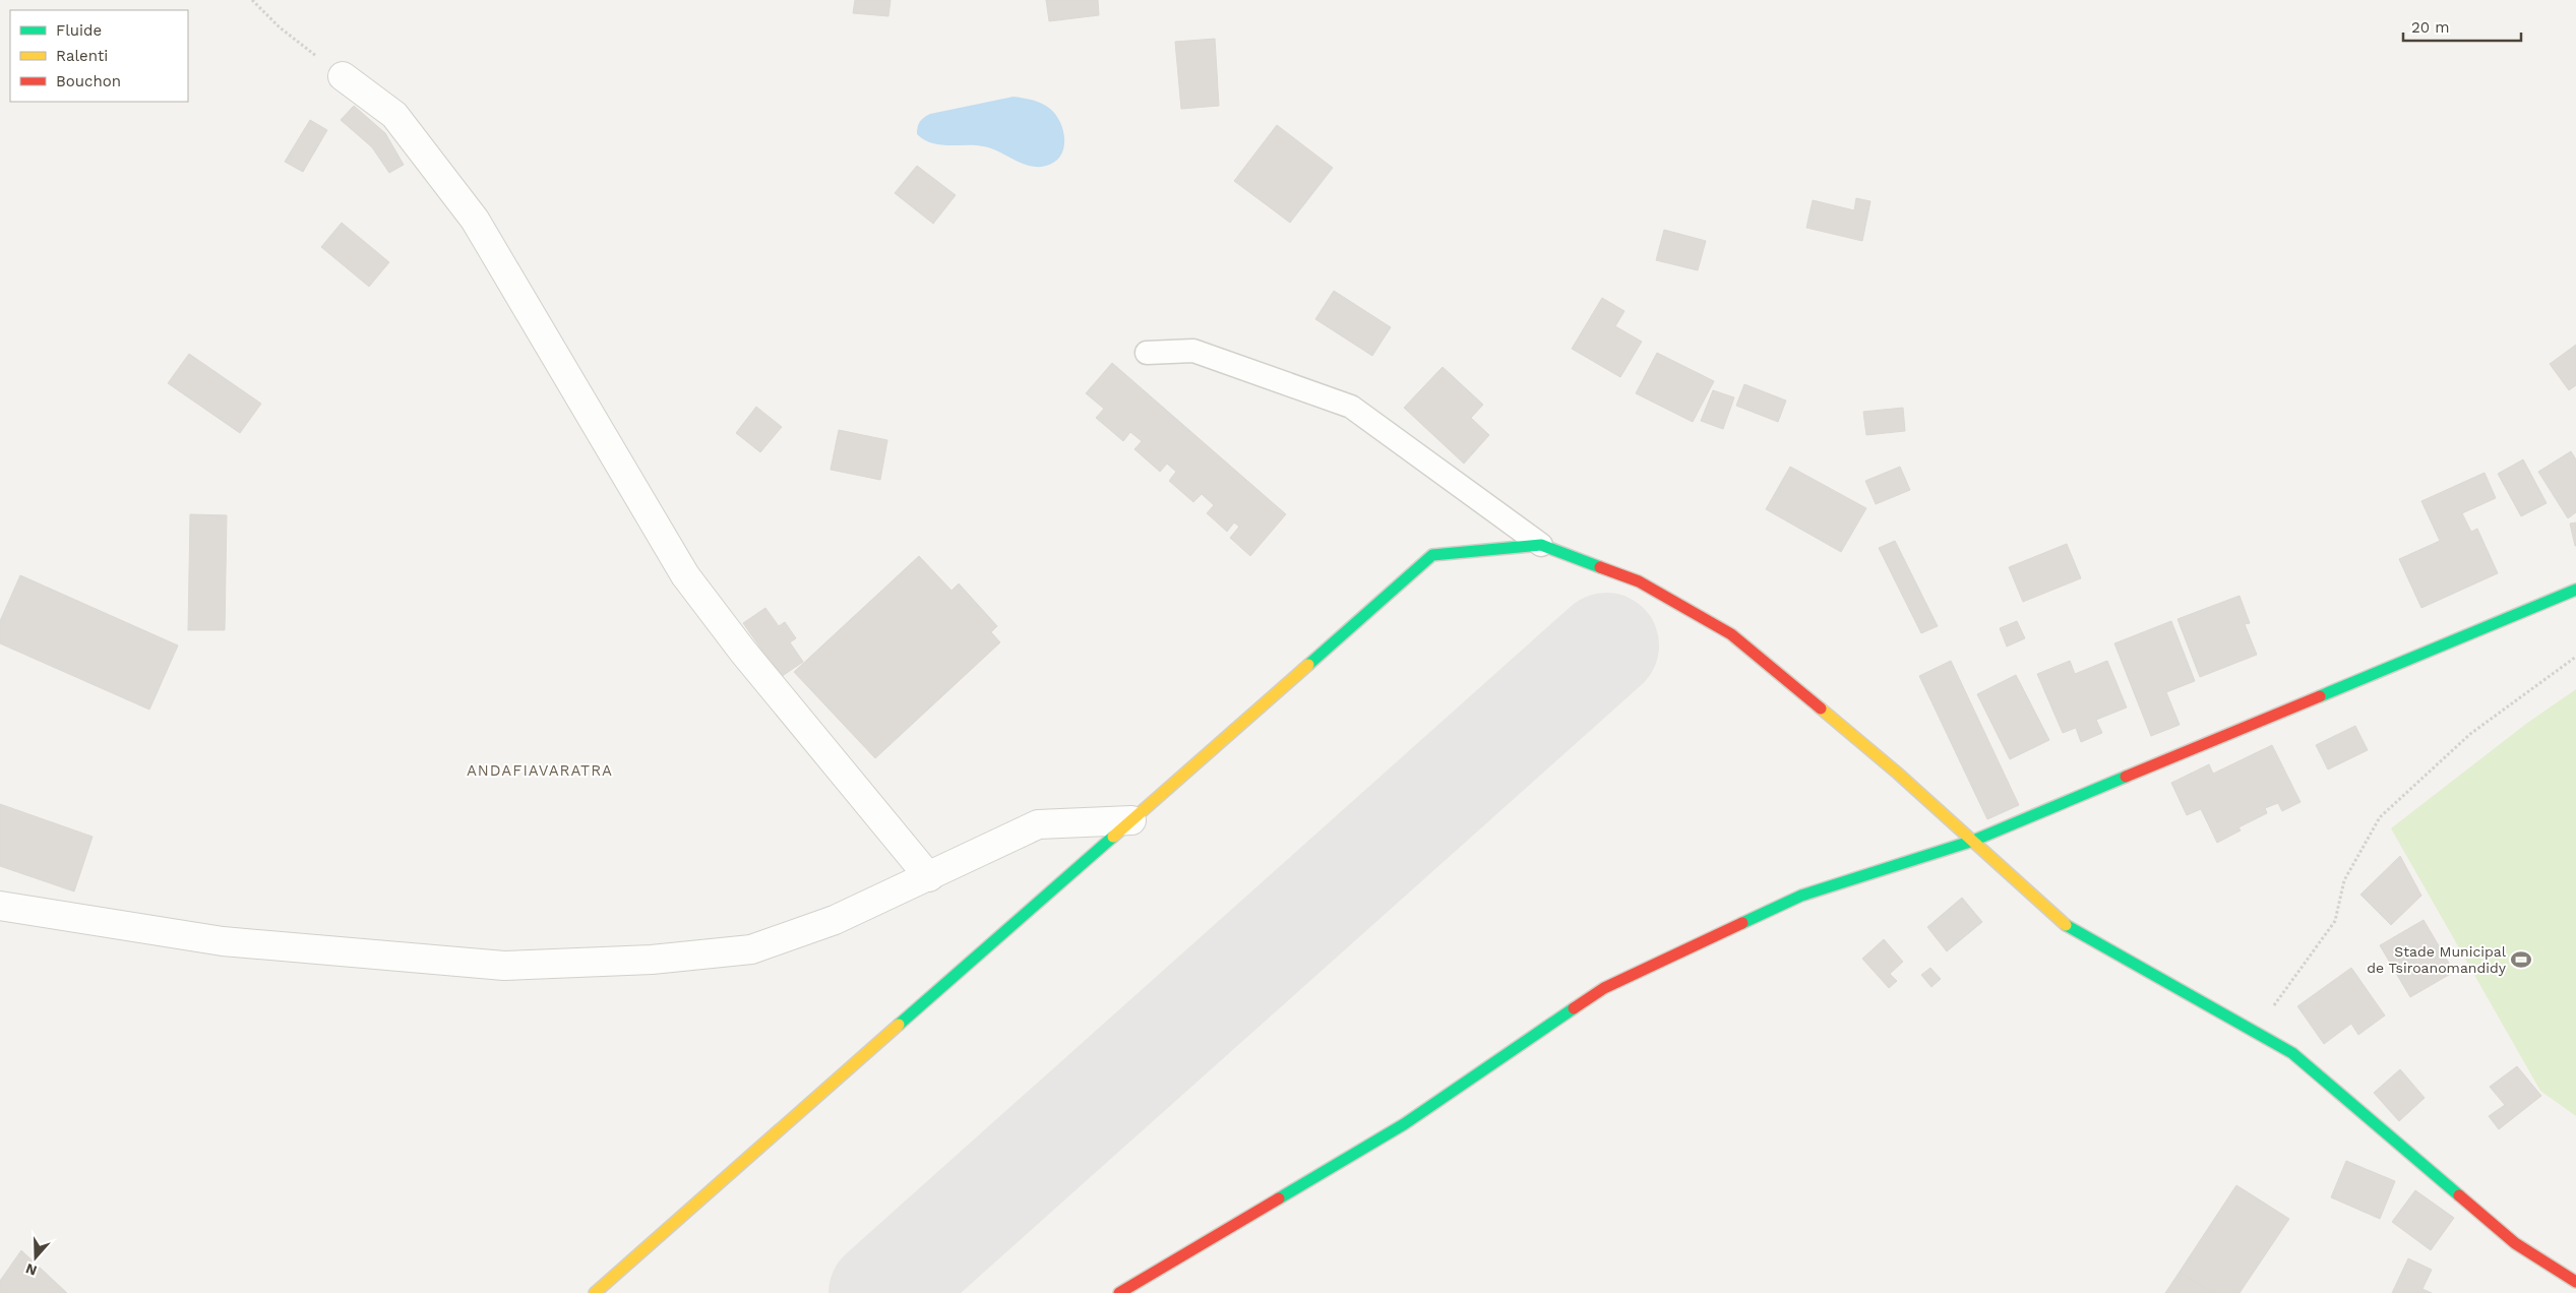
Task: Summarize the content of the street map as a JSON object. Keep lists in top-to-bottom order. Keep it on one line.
{"districts":["ANDAFIAVARATRA"],"places":{"sports":["Stade Municipal de Tsiroanomandidy"]},"legend":["Fluide","Ralenti","Bouchon"],"scale_bar":"20 m","north":"bottom"}
